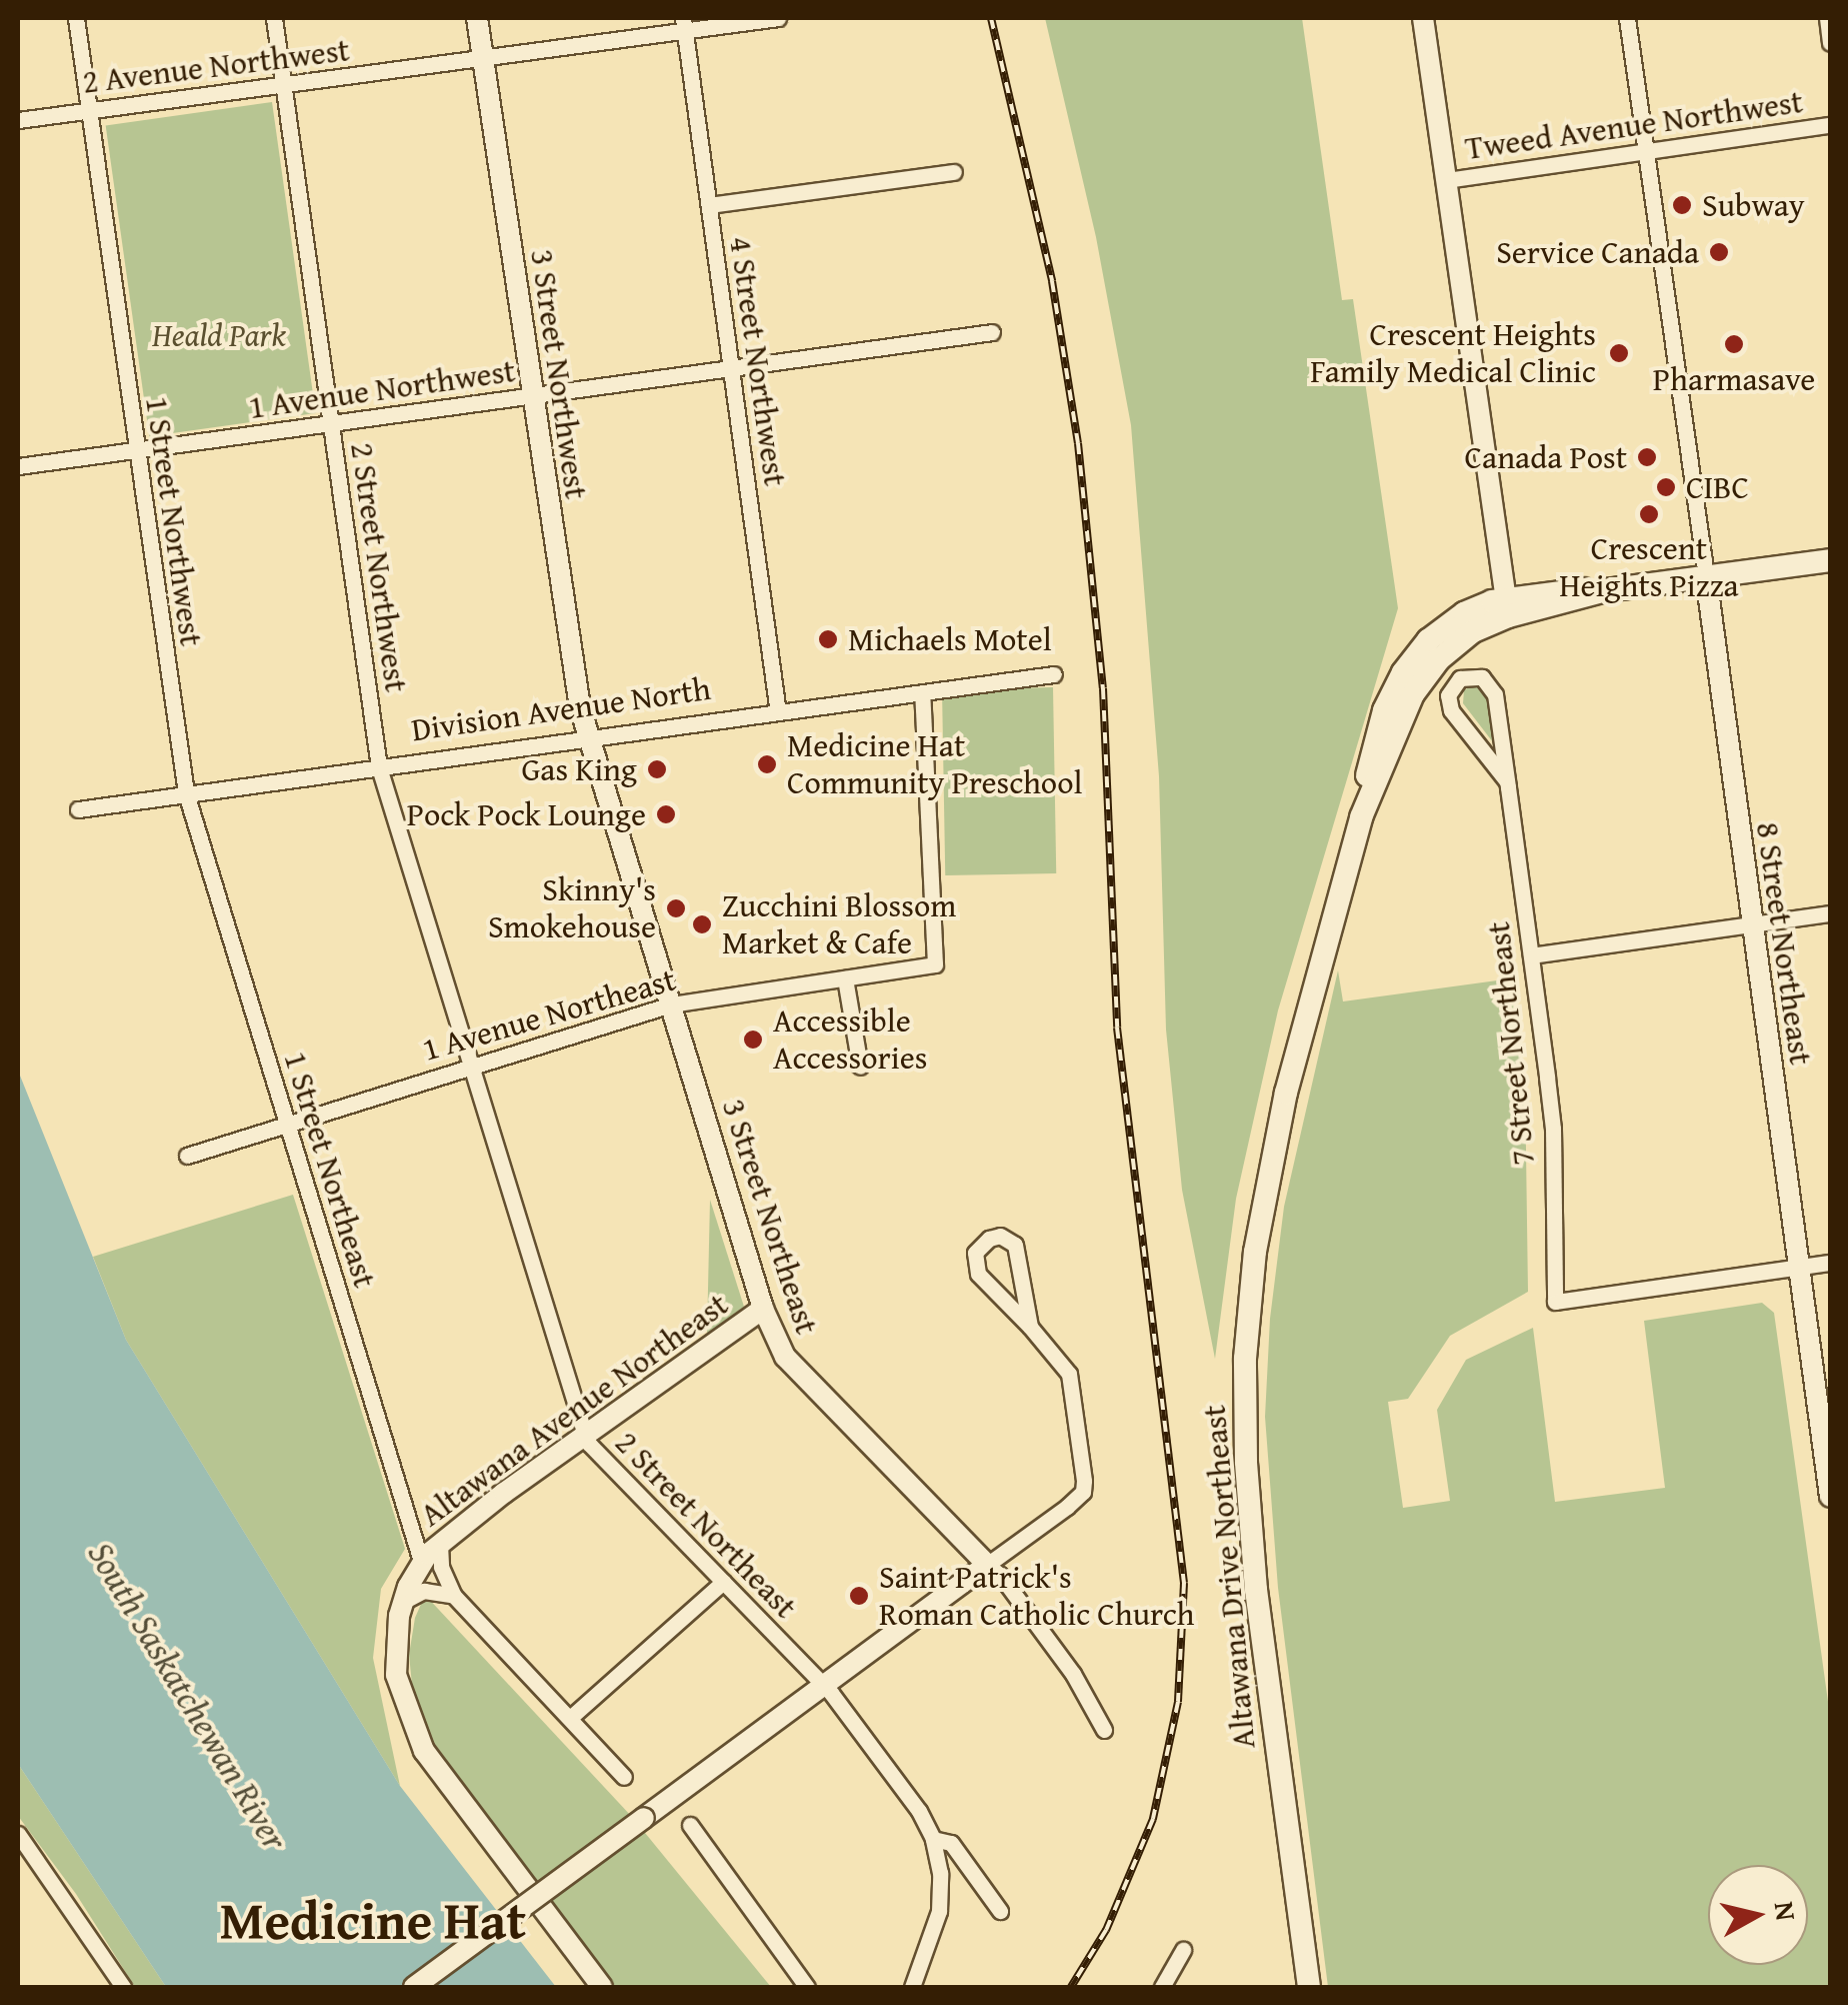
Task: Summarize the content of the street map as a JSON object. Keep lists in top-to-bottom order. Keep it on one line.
{"streets":{"main road":["Altawana Drive Northeast"],"street":["2 Avenue Northwest","Tweed Avenue Northwest","4 Street Northwest","3 Street Northwest","1 Avenue Northwest","1 Street Northwest","2 Street Northwest","Division Avenue North","8 Street Northeast","1 Avenue Northeast","7 Street Northeast","1 Street Northeast","3 Street Northeast","Altawana Avenue Northeast","2 Street Northeast"]},"crossings":[["2 Avenue Northwest","4 Street Northwest"],["2 Avenue Northwest","3 Street Northwest"],["2 Avenue Northwest","1 Street Northwest"],["2 Avenue Northwest","2 Street Northwest"],["4 Street Northwest","1 Avenue Northwest"],["4 Street Northwest","Division Avenue North"],["3 Street Northwest","1 Avenue Northwest"],["3 Street Northwest","Division Avenue North"],["3 Street Northwest","3 Street Northeast"],["1 Avenue Northwest","1 Street Northwest"],["1 Avenue Northwest","2 Street Northwest"],["1 Street Northwest","Division Avenue North"],["1 Street Northwest","1 Street Northeast"],["2 Street Northwest","Division Avenue North"],["2 Street Northwest","2 Street Northeast"],["Division Avenue North","1 Avenue Northeast"],["Division Avenue North","1 Street Northeast"],["Division Avenue North","3 Street Northeast"],["Division Avenue North","2 Street Northeast"],["8 Street Northeast","7 Street Northeast"],["1 Avenue Northeast","1 Street Northeast"],["1 Avenue Northeast","3 Street Northeast"],["1 Avenue Northeast","2 Street Northeast"],["1 Street Northeast","Altawana Avenue Northeast"],["3 Street Northeast","Altawana Avenue Northeast"],["Altawana Avenue Northeast","2 Street Northeast"]],"districts":["Medicine Hat"],"water":["South Saskatchewan River"],"parks":["Heald Park"],"places":["Subway","Service Canada","Pharmasave","Crescent Heights Family Medical Clinic","Canada Post","CIBC","Crescent Heights Pizza","Michaels Motel","Medicine Hat Community Preschool","Gas King","Pock Pock Lounge","Skinny's Smokehouse","Zucchini Blossom Market & Cafe","Accessible Accessories","Saint Patrick's Roman Catholic Church"],"north":"right"}
